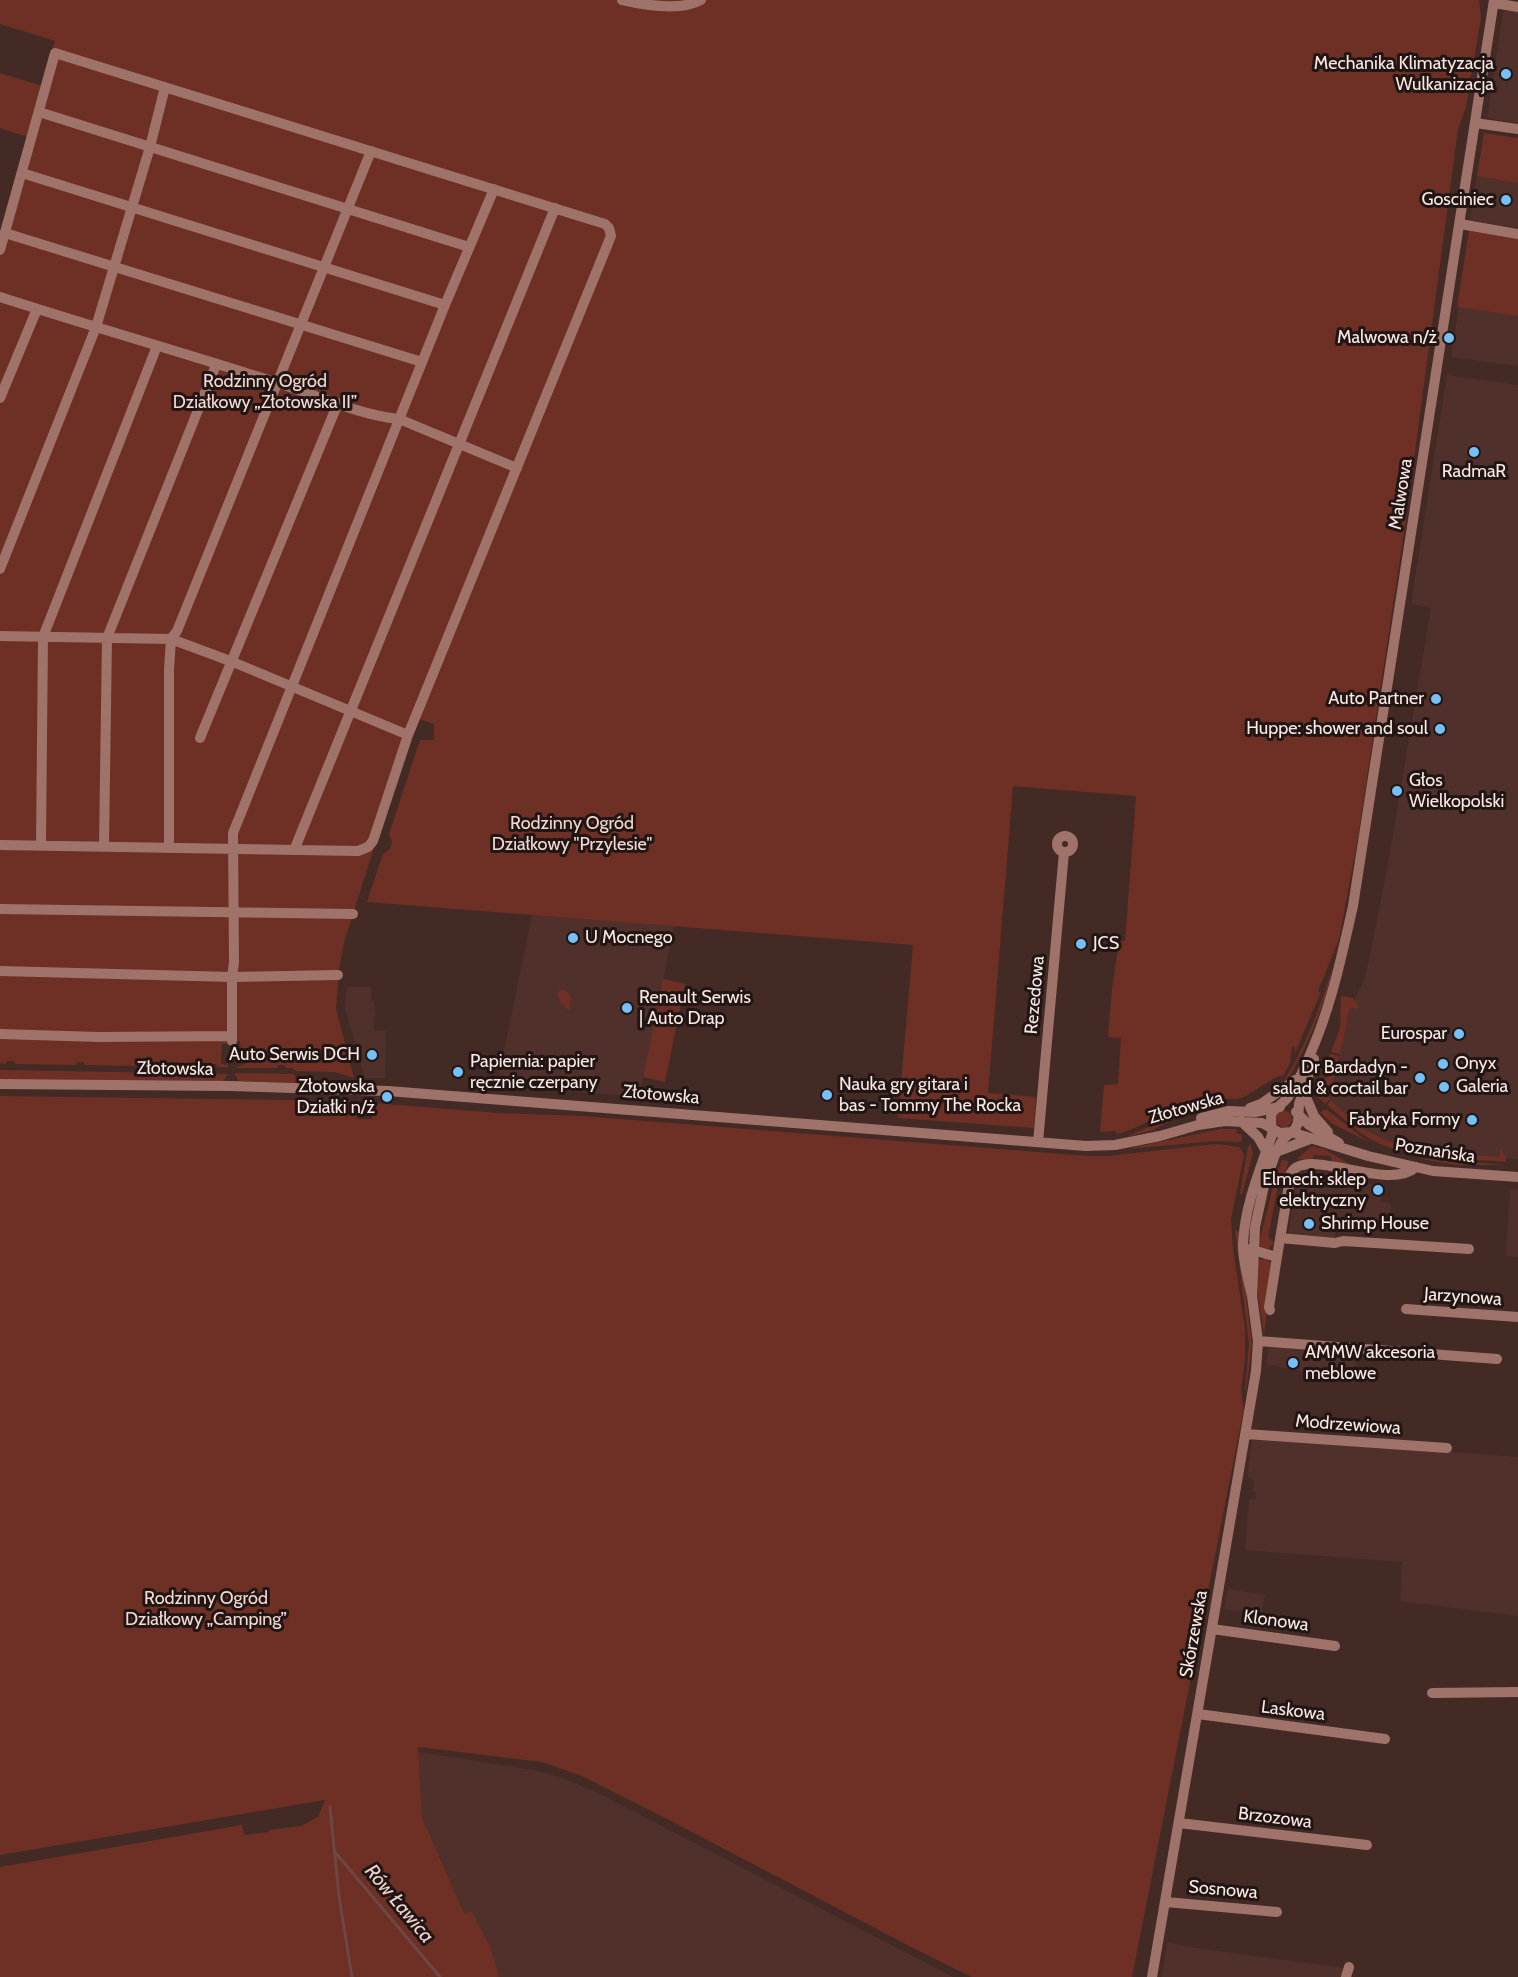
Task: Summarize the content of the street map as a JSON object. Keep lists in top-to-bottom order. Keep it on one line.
{"streets":{"street":["Malwowa","Rezedowa","Złotowska","Poznańska","Jarzynowa","Modrzewiowa","Klonowa","Skórzewska","Laskowa","Brzozowa","Sosnowa"]},"crossings":[["Malwowa","Złotowska"],["Malwowa","Poznańska"],["Malwowa","Skórzewska"],["Rezedowa","Złotowska"],["Złotowska","Poznańska"],["Złotowska","Skórzewska"],["Poznańska","Skórzewska"],["Modrzewiowa","Skórzewska"],["Klonowa","Skórzewska"],["Skórzewska","Laskowa"],["Skórzewska","Brzozowa"],["Skórzewska","Sosnowa"]],"water":["Rów Ławica"],"parks":["Rodzinny Ogród Działkowy „Złotowska II”","Rodzinny Ogród Działkowy \"Przylesie\"","Rodzinny Ogród Działkowy „Camping”"],"places":["Mechanika Klimatyzacja Wulkanizacja","Gosciniec","Malwowa n/ż","RadmaR","Auto Partner","Huppe: shower and soul","Głos Wielkopolski","U Mocnego","JCS","Renault Serwis | Auto Drap","Eurospar","Auto Serwis DCH","Onyx","Papiernia: papier ręcznie czerpany","Dr Bardadyn - salad & coctail bar","Galeria","Nauka gry gitara i bas - Tommy The Rocka","Złotowska Działki n/ż","Fabryka Formy","Elmech: sklep elektryczny","Shrimp House","AMMW akcesoria meblowe"]}
